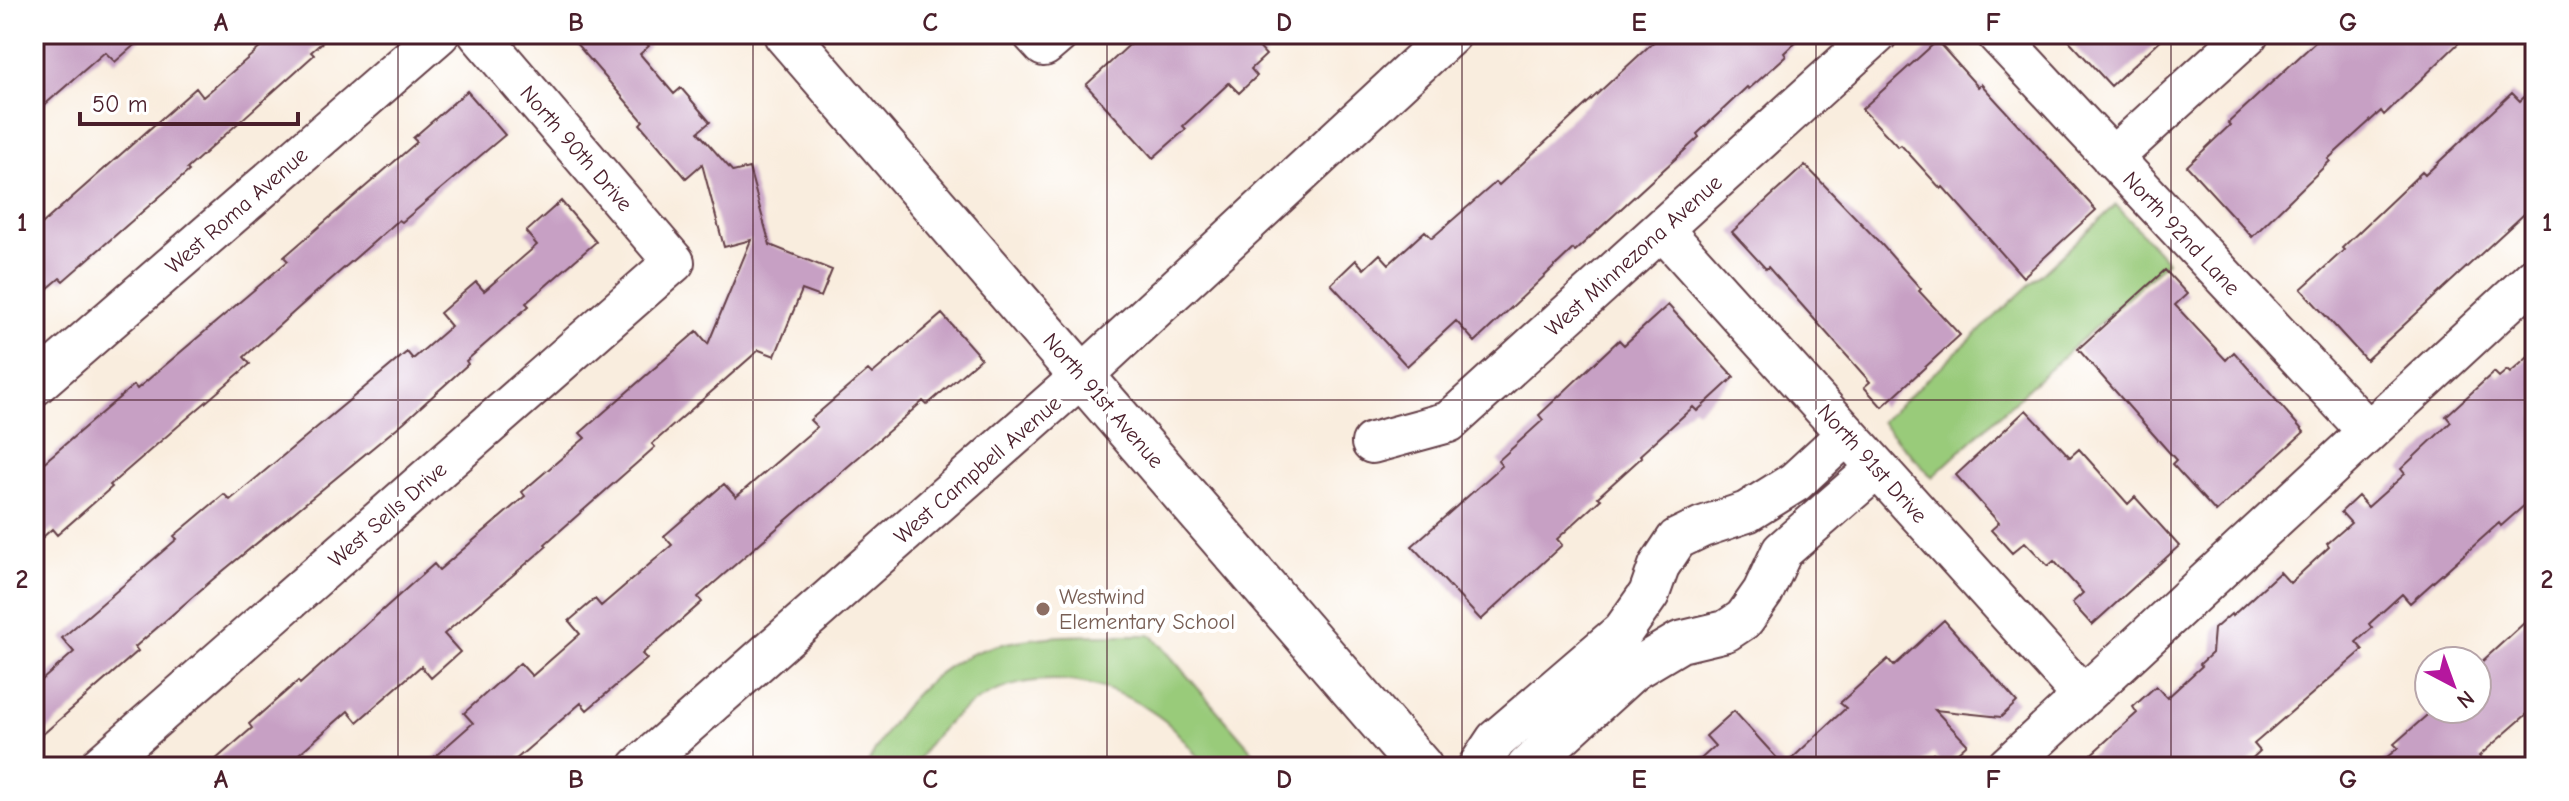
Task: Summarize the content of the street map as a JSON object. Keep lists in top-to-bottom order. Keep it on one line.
{"streets":{"main road":["North 91st Avenue"],"street":["North 90th Drive","West Roma Avenue","North 92nd Lane","West Minnezona Avenue","North 91st Drive","West Campbell Avenue","West Sells Drive"]},"crossings":[["North 90th Drive","West Sells Drive"],["West Minnezona Avenue","North 91st Drive"],["North 91st Avenue","West Campbell Avenue"]],"places":["Westwind Elementary School"],"scale_bar":"50 m","north":"bottom right","grid":{"columns":["A","B","C","D","E","F","G"],"rows":["1","2"]}}
